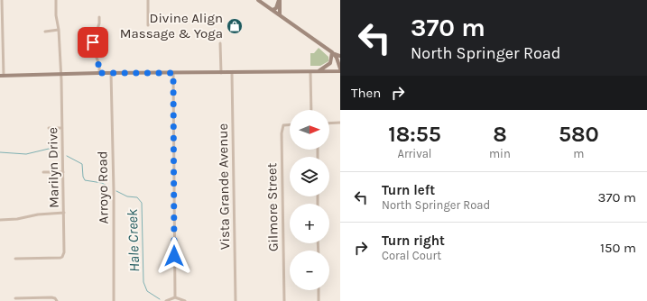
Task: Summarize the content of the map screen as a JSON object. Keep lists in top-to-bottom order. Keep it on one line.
{"streets":{"street":["Marilyn Drive","Vista Grande Avenue","Arroyo Road","Gilmore Street"]},"water":["Hale Creek"],"places":{"shop":["Divine Align Massage & Yoga"]},"north":"right","page":{"turn":["370 m","North Springer Road"],"then":"Then","map_buttons":["+","−"],"eta":["18:55","Arrival","8","min","580","m"],"list":[{"name":"Turn left","note":"North Springer Road","value":"370 m"},{"name":"Turn right","note":"Coral Court","value":"150 m"}]}}
